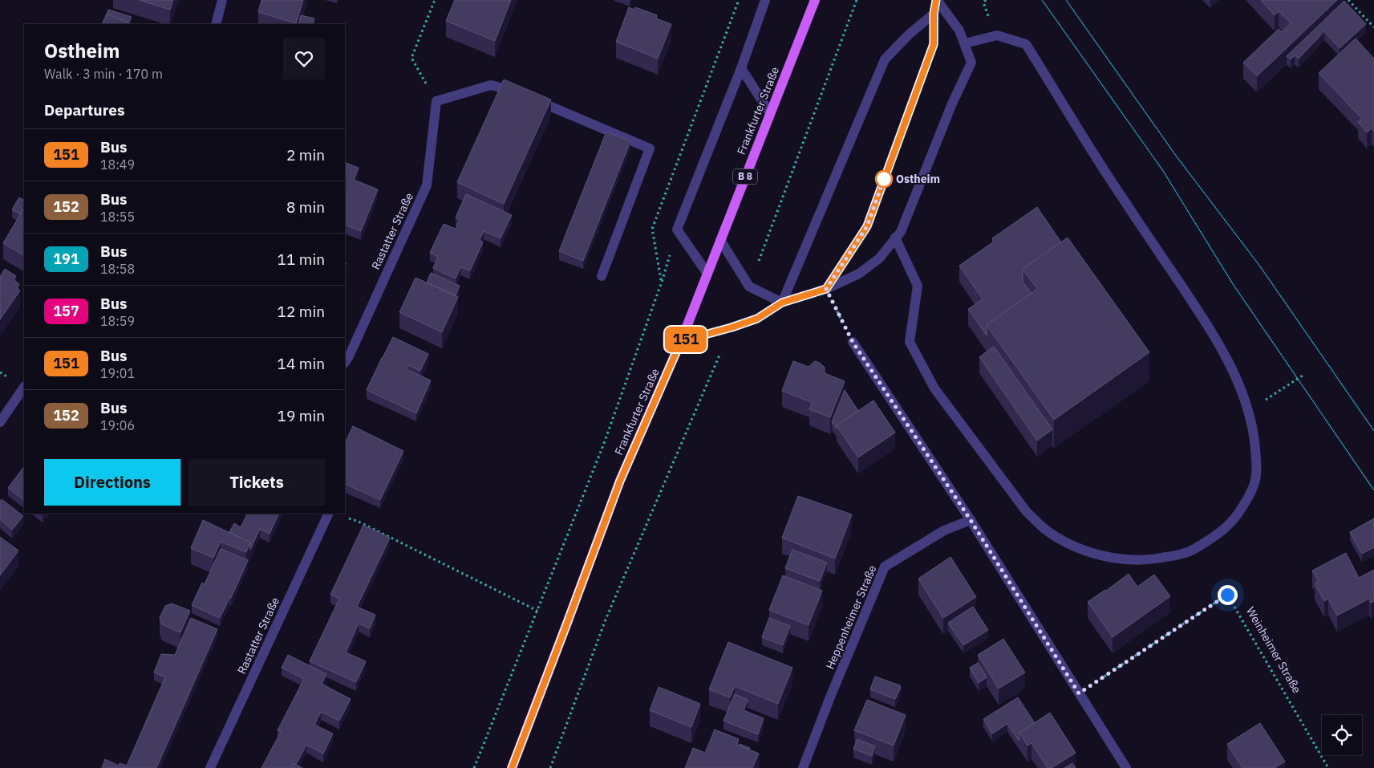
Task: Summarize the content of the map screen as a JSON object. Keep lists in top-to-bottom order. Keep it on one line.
{"streets":{"main road":["Frankfurter Straße","B 8"],"street":["Rastatter Straße","Heppenheimer Straße"],"path":["Weinheimer Straße"]},"places":["Ostheim"],"lines":["bus line 151"],"page":{"on_map":"151","heading":[["Ostheim","Walk · 3 min · 170 m"],"Departures"],"list":[{"mark":"151","name":"Bus","note":"18:49","value":"2 min"},{"mark":"152","name":"Bus","note":"18:55","value":"8 min"},{"mark":"191","name":"Bus","note":"18:58","value":"11 min"},{"mark":"157","name":"Bus","note":"18:59","value":"12 min"},{"mark":"151","name":"Bus","note":"19:01","value":"14 min"},{"mark":"152","name":"Bus","note":"19:06","value":"19 min"}],"buttons":["Directions","Tickets"]}}
